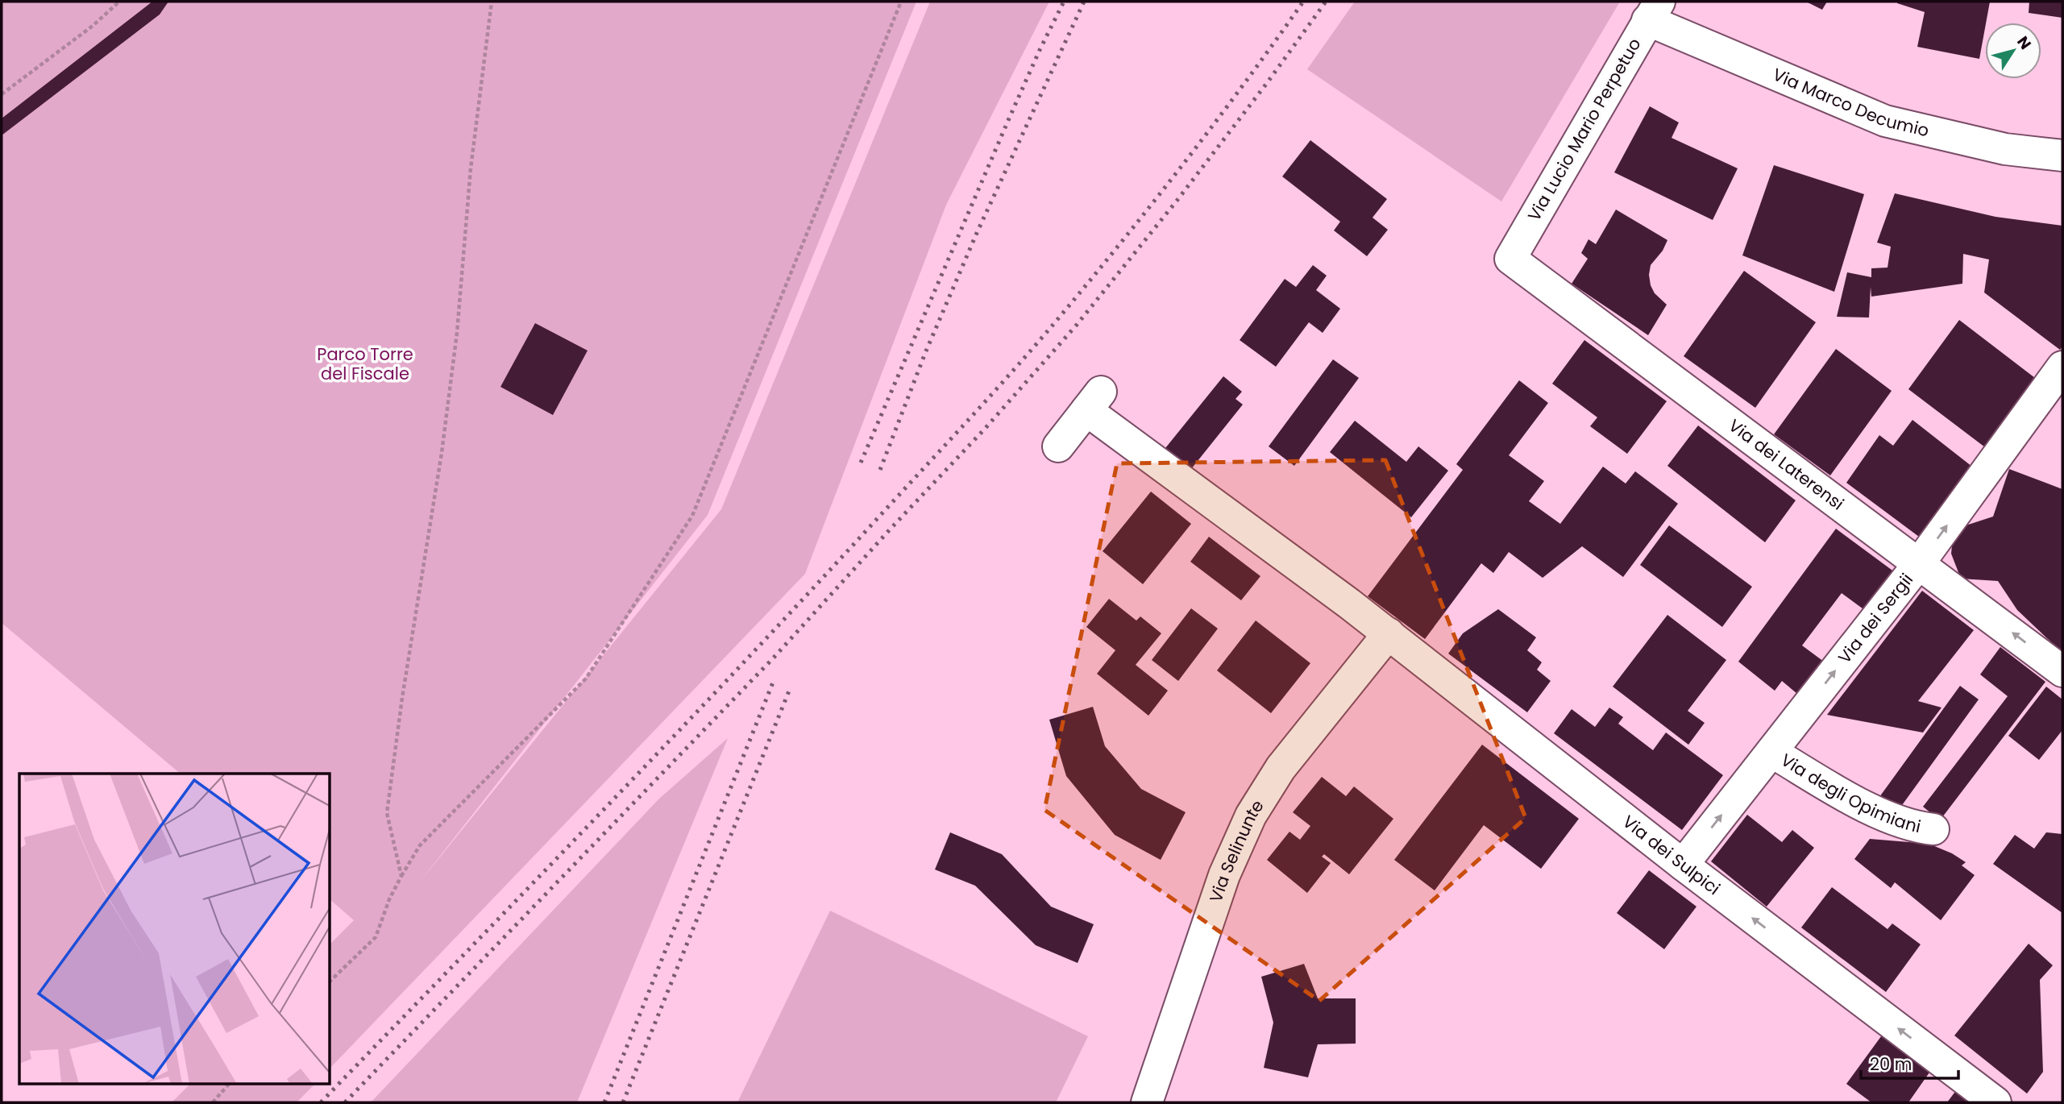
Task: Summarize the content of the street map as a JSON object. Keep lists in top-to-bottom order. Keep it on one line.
{"streets":{"street":["Via Marco Decumio","Via Lucio Mario Perpetuo","Via dei Laterensi","Via dei Sergii","Via degli Opimiani","Via Selinunte","Via dei Sulpici"]},"crossings":[["Via Marco Decumio","Via Lucio Mario Perpetuo"],["Via Lucio Mario Perpetuo","Via dei Laterensi"],["Via dei Laterensi","Via dei Sergii"],["Via dei Sergii","Via degli Opimiani"],["Via dei Sergii","Via dei Sulpici"],["Via Selinunte","Via dei Sulpici"]],"one_way":["Via dei Sergii"],"parks":["Parco Torre del Fiscale"],"scale_bar":"20 m","north":"top right"}
